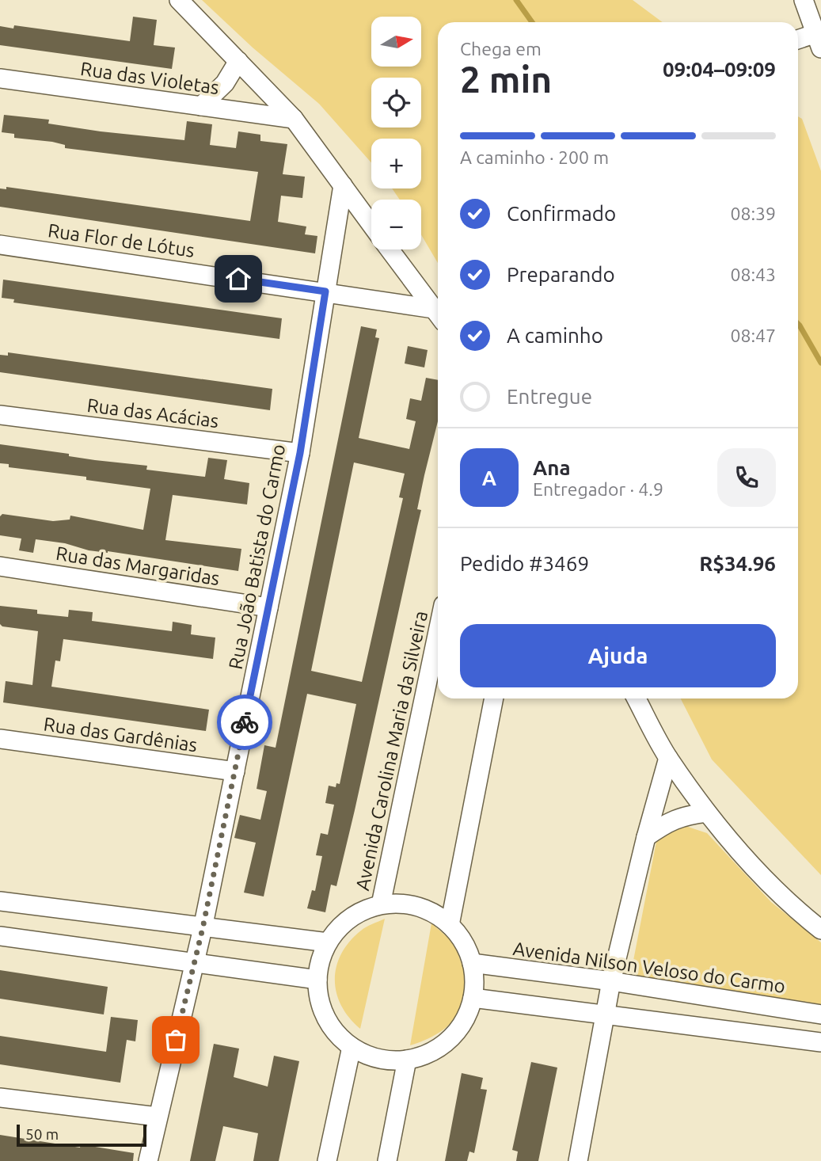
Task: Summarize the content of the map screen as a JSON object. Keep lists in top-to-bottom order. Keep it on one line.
{"streets":{"street":["Rua das Violetas","Rua Flor de Lótus","Rua das Acácias","Rua João Batista do Carmo","Rua das Margaridas","Rua das Gardênias","Avenida Carolina Maria da Silveira","Avenida Nilson Veloso do Carmo"]},"crossings":[["Rua Flor de Lótus","Rua João Batista do Carmo"],["Rua das Acácias","Rua João Batista do Carmo"],["Rua João Batista do Carmo","Rua das Margaridas"],["Rua João Batista do Carmo","Rua das Gardênias"],["Avenida Carolina Maria da Silveira","Avenida Nilson Veloso do Carmo"]],"scale_bar":"50 m","north":"right","page":{"map_buttons":["+","−"],"heading":["2 min","Chega em","09:04–09:09"],"panel":["Ana","Entregador · 4.9","Pedido #3469","R$34.96"],"bar":"A caminho · 200 m","list":[["Confirmado","08:39"],["Preparando","08:43"],["A caminho","08:47"],"Entregue"],"round":"A","buttons":"Ajuda","scale":"50 m"}}
